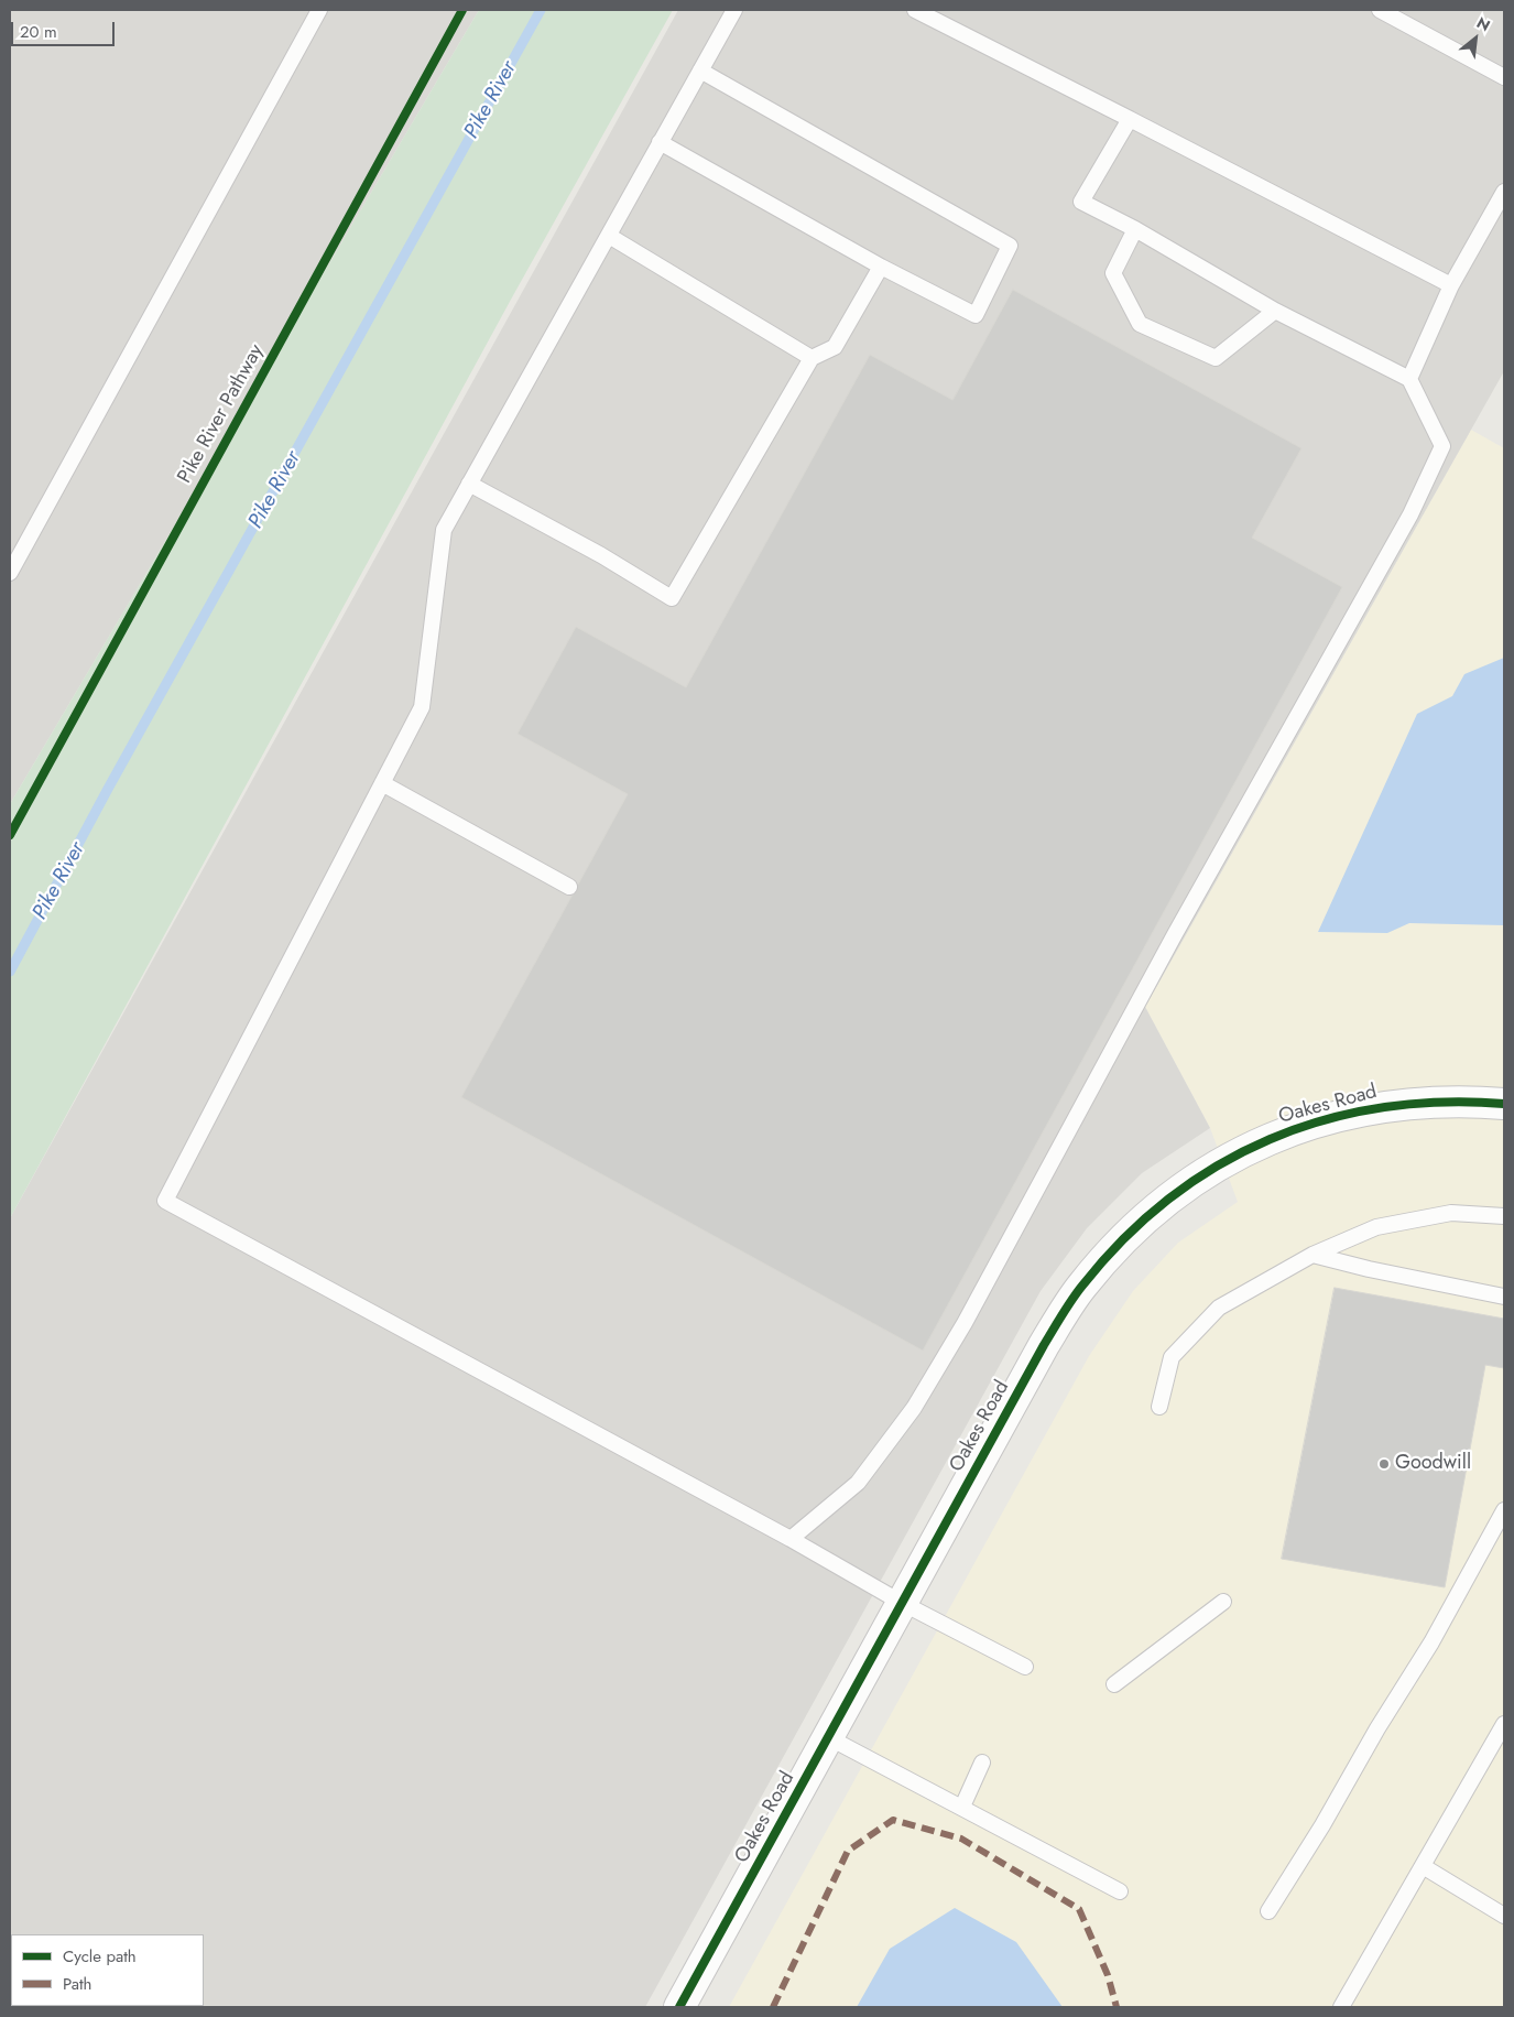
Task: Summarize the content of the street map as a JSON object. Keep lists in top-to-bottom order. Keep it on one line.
{"streets":{"street":["Oakes Road"],"cycle path":["Pike River Pathway"]},"water":["Pike River"],"places":["Goodwill"],"legend":["Cycle path","Path"],"scale_bar":"20 m","north":"top right"}
